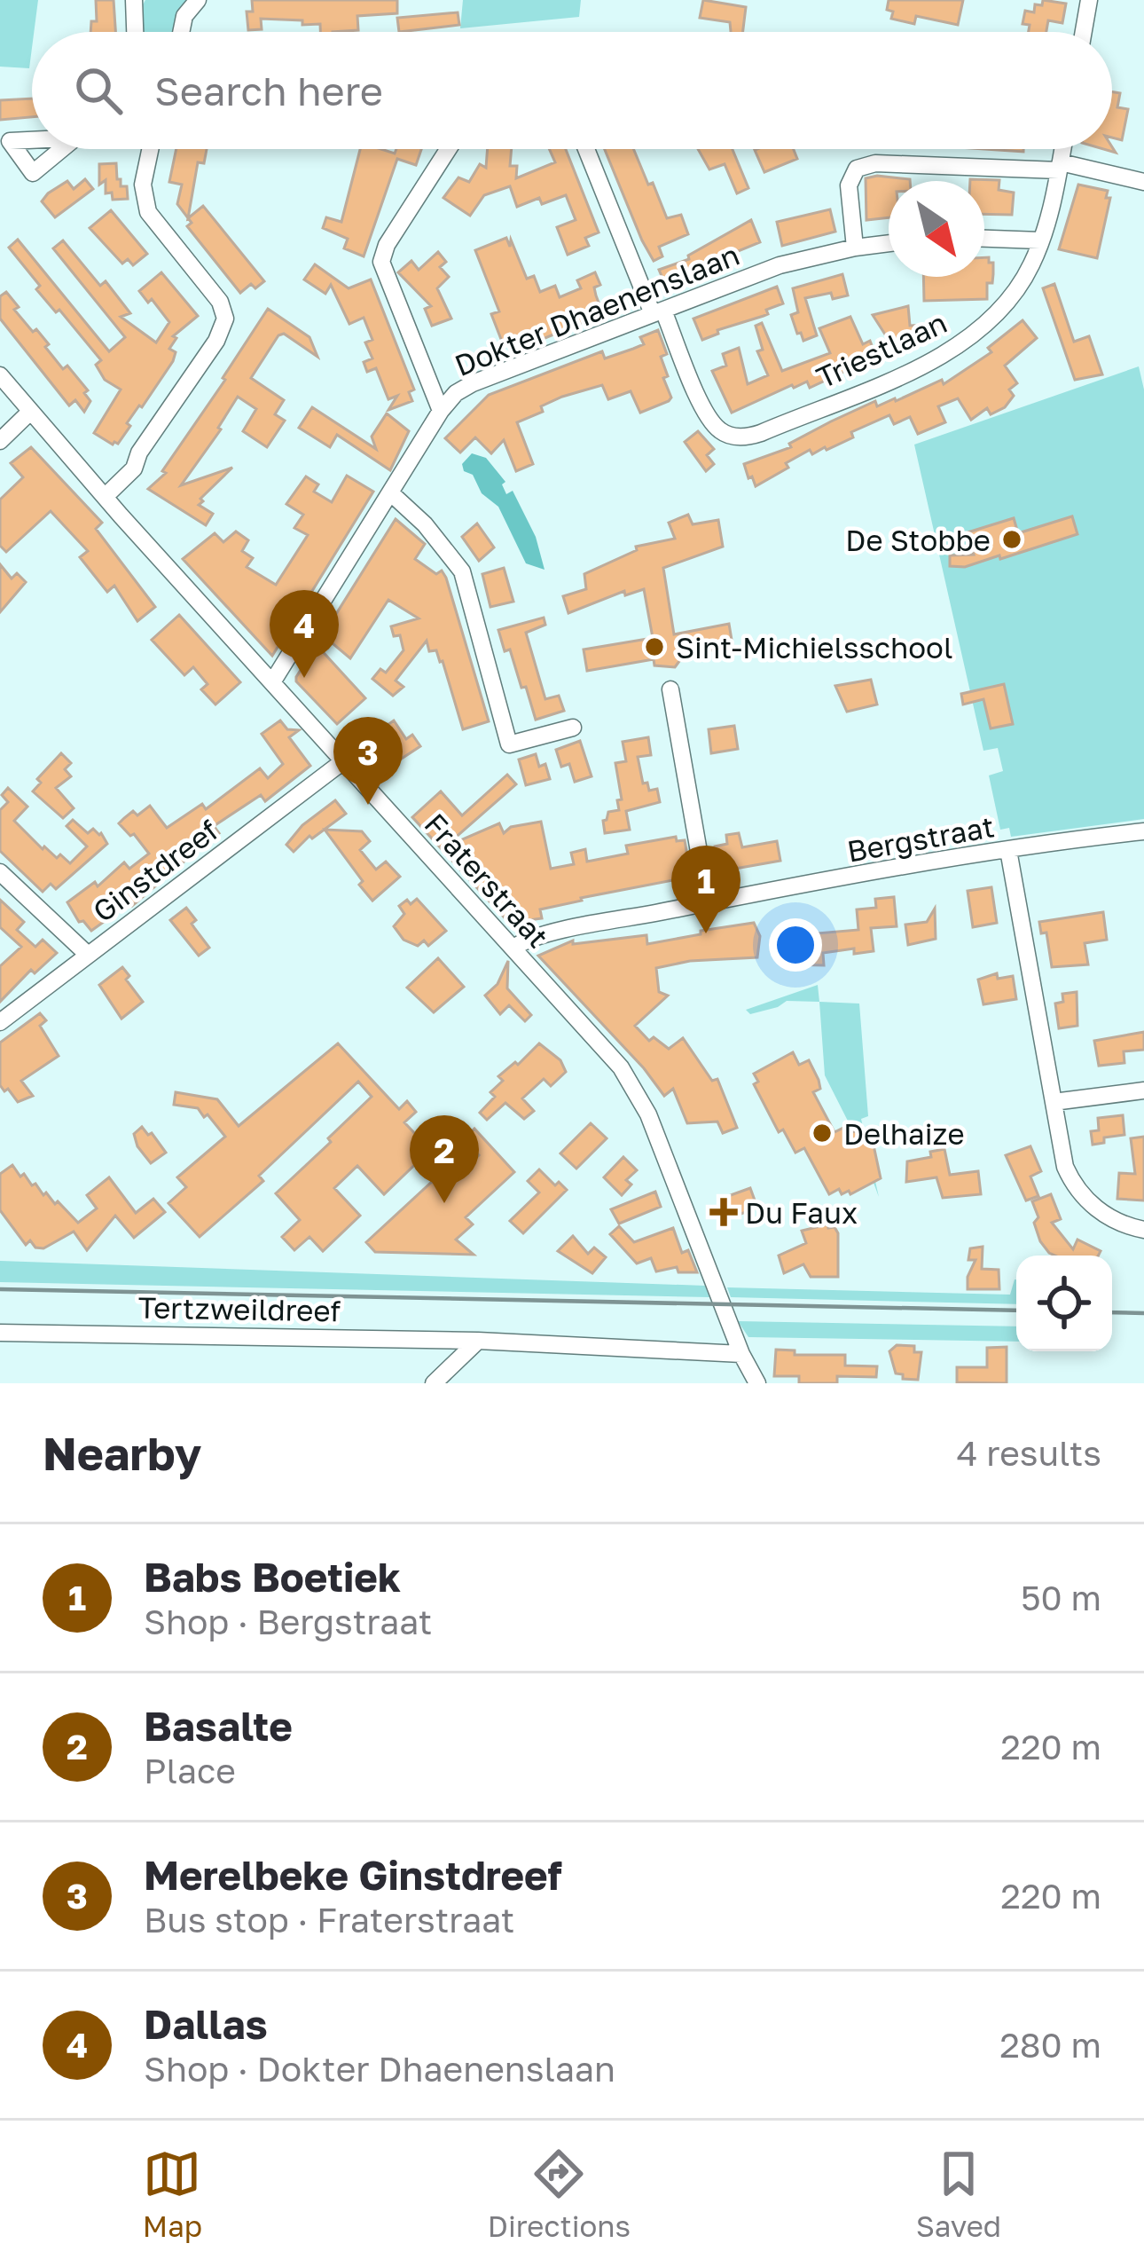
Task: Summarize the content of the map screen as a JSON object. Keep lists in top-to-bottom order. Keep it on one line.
{"streets":{"street":["Dokter Dhaenenslaan","Triestlaan","Bergstraat","Ginstdreef","Fraterstraat","Tertzweildreef"]},"crossings":[["Dokter Dhaenenslaan","Triestlaan"],["Dokter Dhaenenslaan","Fraterstraat"],["Bergstraat","Fraterstraat"],["Ginstdreef","Fraterstraat"],["Fraterstraat","Tertzweildreef"]],"places":{"other":["De Stobbe","Sint-Michielsschool","Delhaize"],"health":["Du Faux"]},"north":"bottom right","page":{"search":"Search here","pins":["4","3","1","2"],"heading":["Nearby","4 results"],"list":[{"mark":"1","name":"Babs Boetiek","note":"Shop · Bergstraat","value":"50 m"},{"mark":"2","name":"Basalte","note":"Place","value":"220 m"},{"mark":"3","name":"Merelbeke Ginstdreef","note":"Bus stop · Fraterstraat","value":"220 m"},{"mark":"4","name":"Dallas","note":"Shop · Dokter Dhaenenslaan","value":"280 m"}],"nav":["Map","Directions","Saved"]}}
